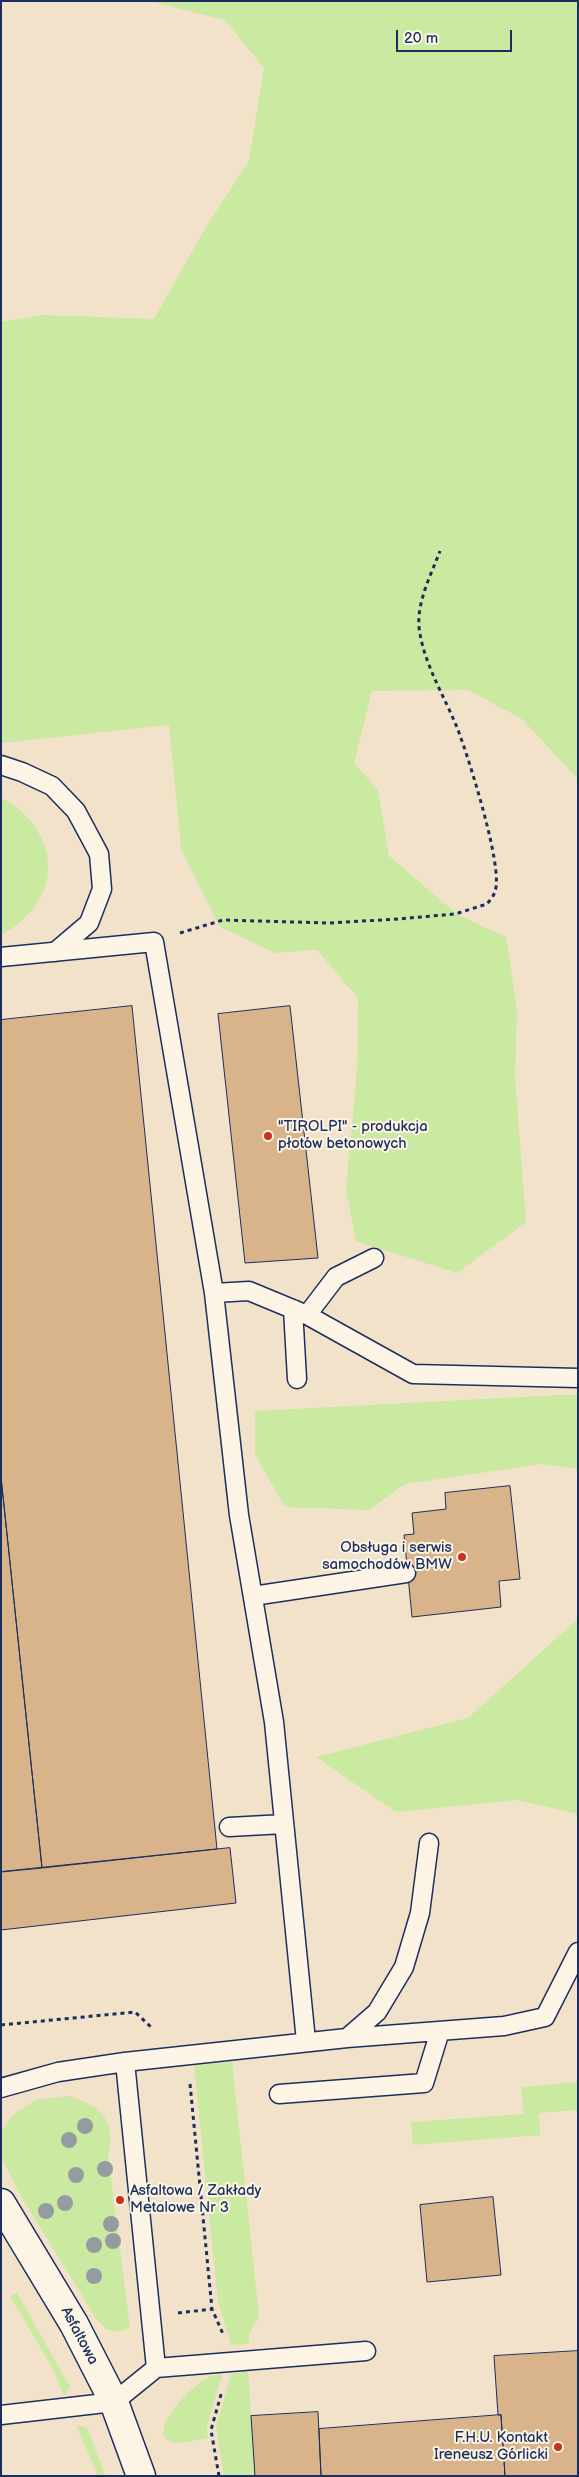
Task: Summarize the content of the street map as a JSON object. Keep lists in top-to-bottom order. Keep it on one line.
{"streets":{"street":["Asfaltowa"]},"places":["\"TIROLPI\" - produkcja płotów betonowych","Obsługa i serwis samochodów BMW","Asfaltowa / Zakłady Metalowe Nr 3","F.H.U. Kontakt Ireneusz Górlicki"],"scale_bar":"20 m"}
